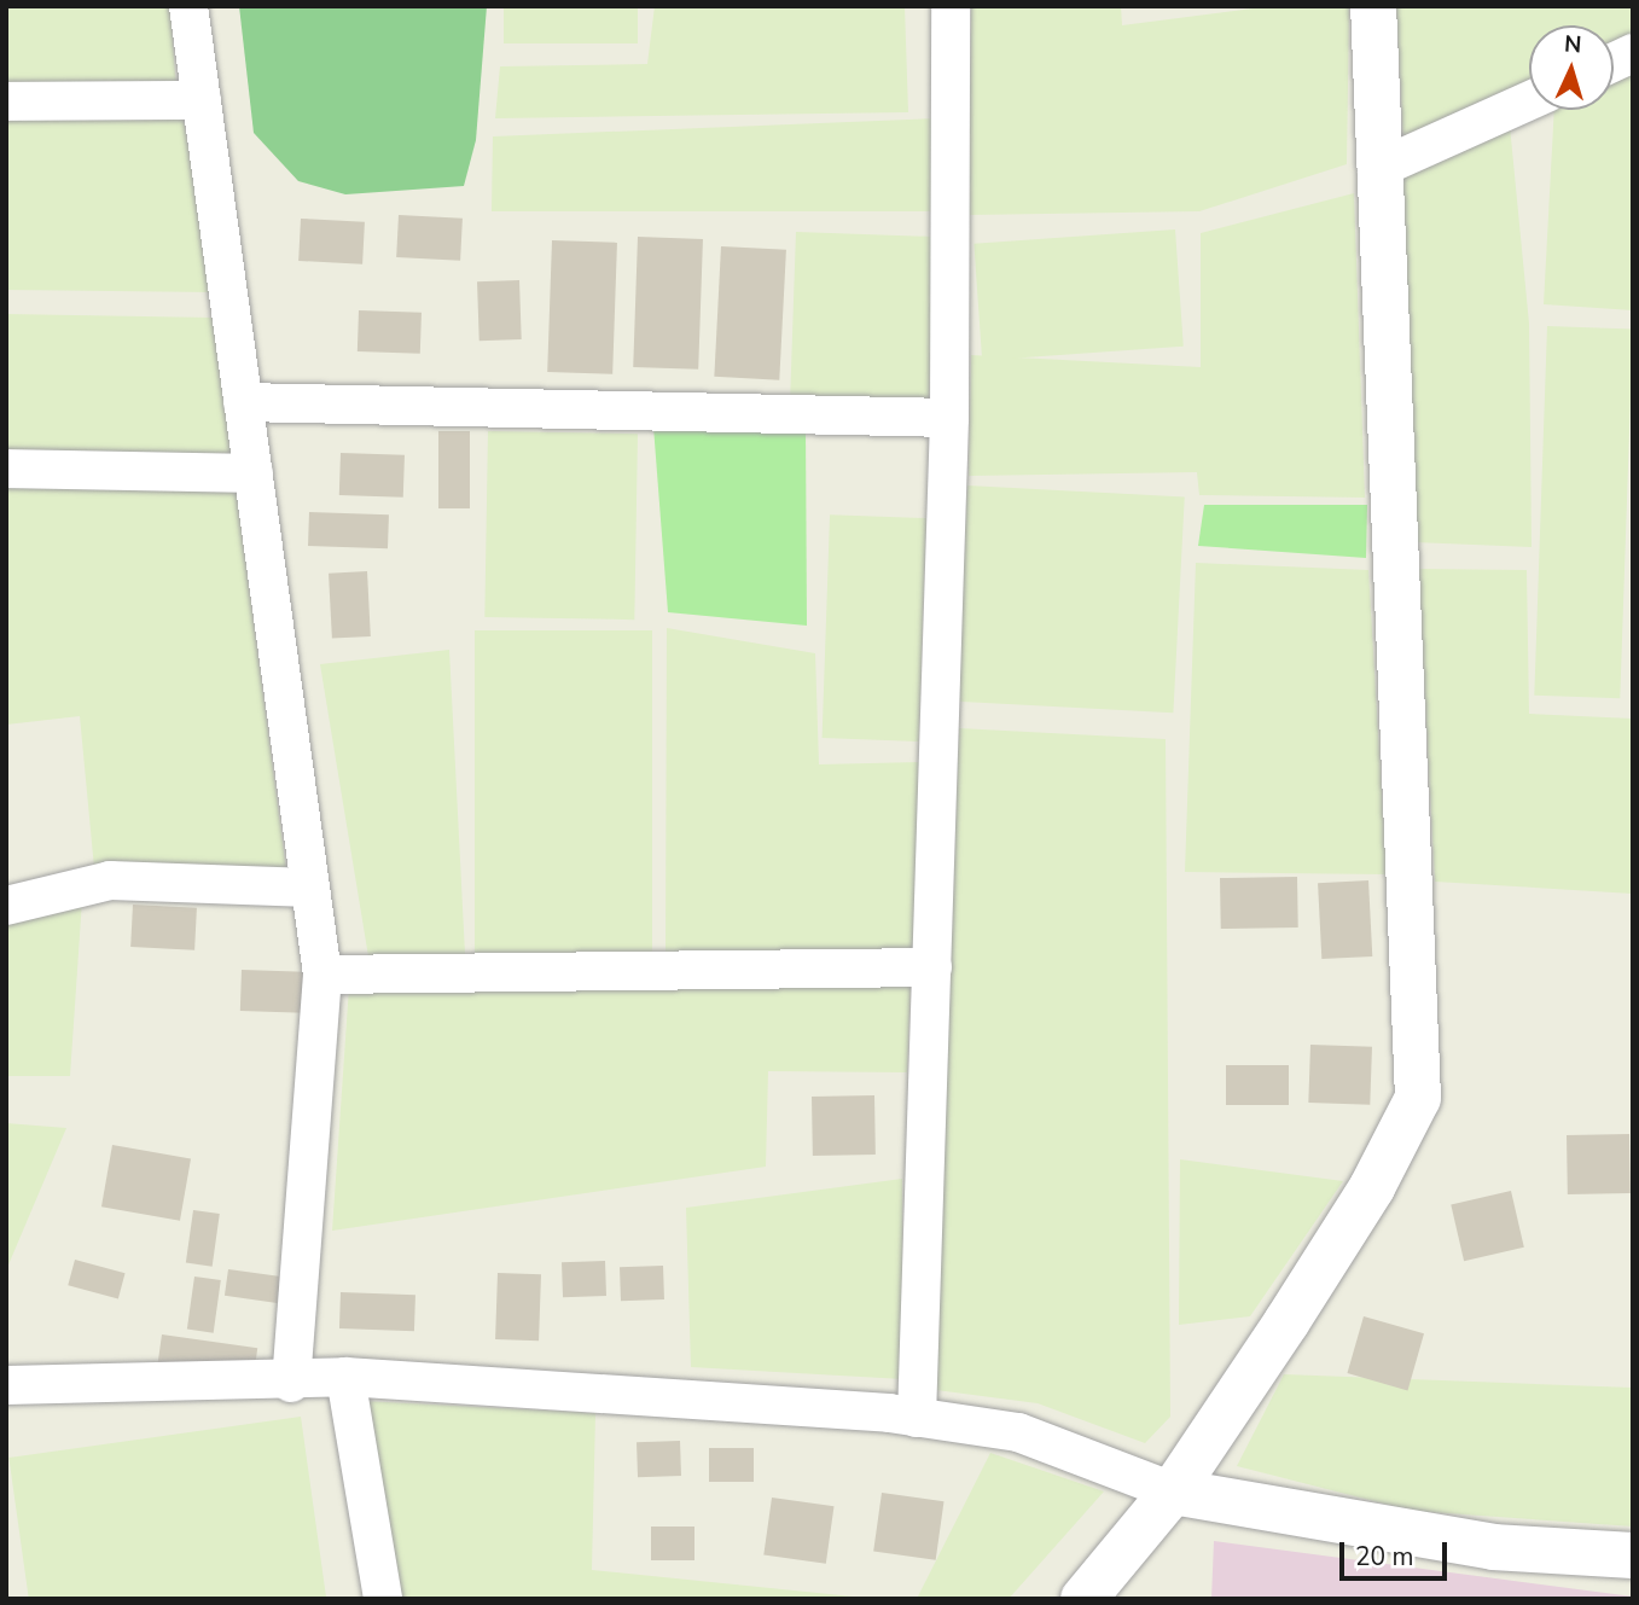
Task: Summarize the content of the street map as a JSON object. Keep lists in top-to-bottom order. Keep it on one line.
{"scale_bar":"20 m","north":"top"}
